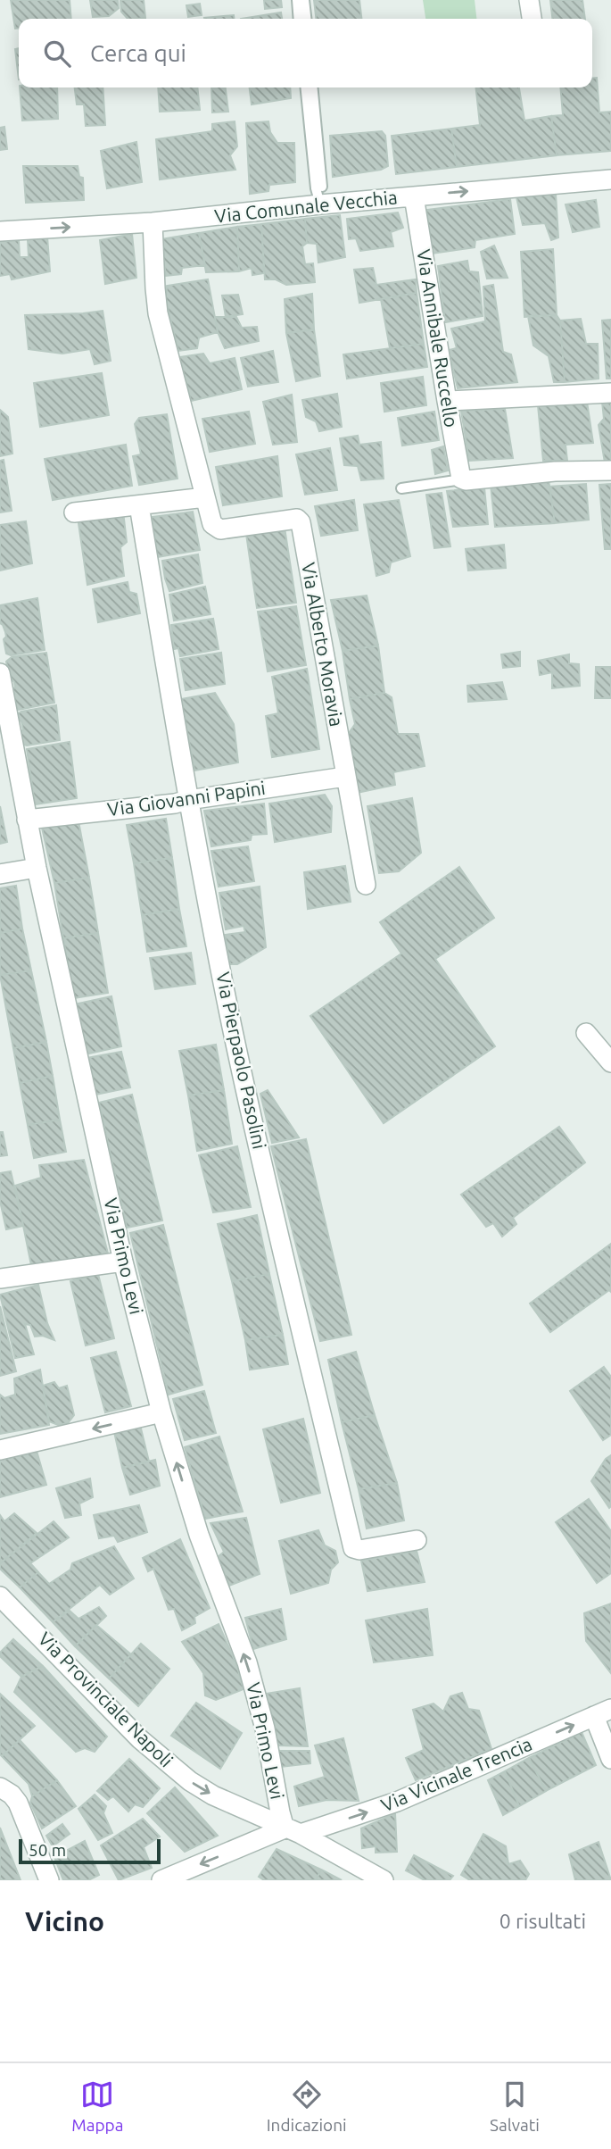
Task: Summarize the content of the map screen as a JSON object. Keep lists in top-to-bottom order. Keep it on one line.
{"streets":{"street":["Via Comunale Vecchia","Via Annibale Ruccello","Via Alberto Moravia","Via Giovanni Papini","Via Pierpaolo Pasolini","Via Primo Levi","Via Provinciale Napoli","Via Vicinale Trencia"]},"crossings":[["Via Comunale Vecchia","Via Annibale Ruccello"],["Via Comunale Vecchia","Via Alberto Moravia"],["Via Alberto Moravia","Via Giovanni Papini"],["Via Giovanni Papini","Via Pierpaolo Pasolini"],["Via Giovanni Papini","Via Primo Levi"],["Via Primo Levi","Via Provinciale Napoli"],["Via Primo Levi","Via Vicinale Trencia"],["Via Provinciale Napoli","Via Vicinale Trencia"]],"one_way":["Via Comunale Vecchia","Via Primo Levi","Via Provinciale Napoli"],"scale_bar":"50 m","page":{"search":"Cerca qui","scale":"50 m","heading":["Vicino","0 risultati"],"nav":["Mappa","Indicazioni","Salvati"]}}
